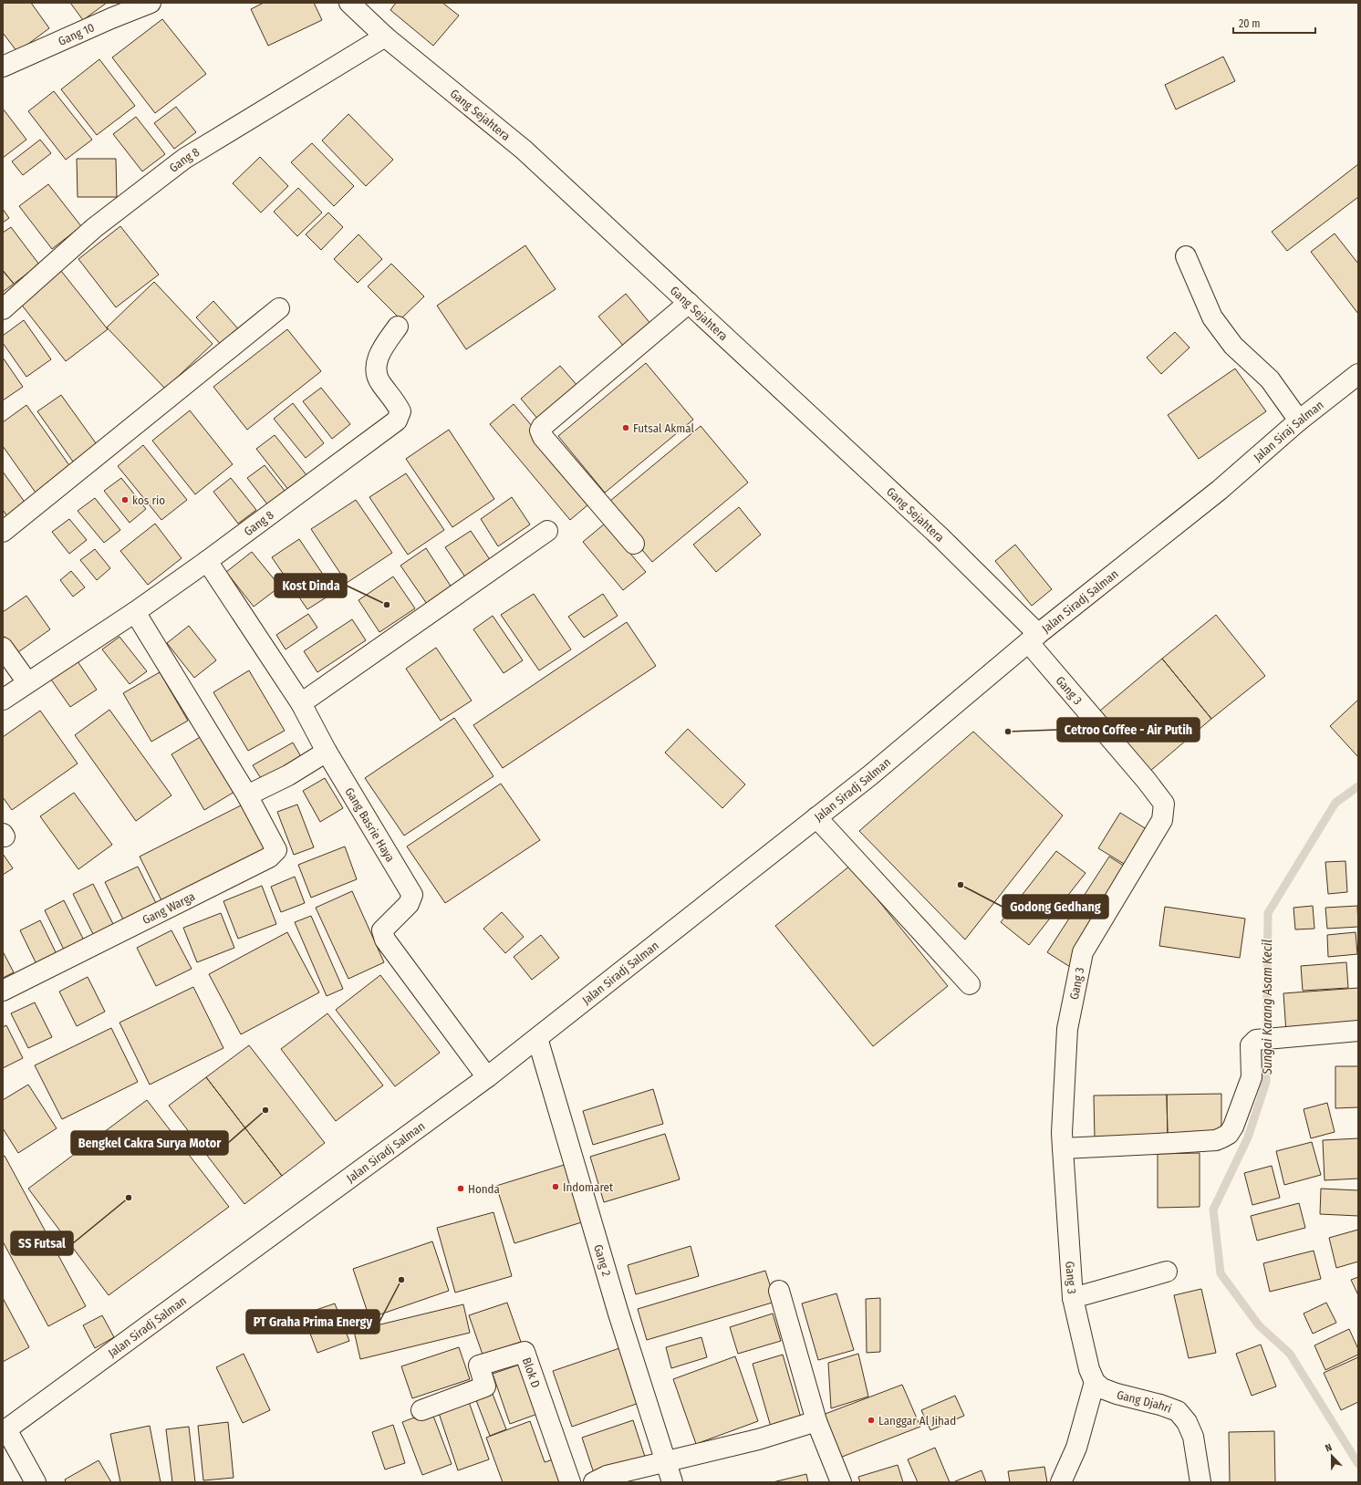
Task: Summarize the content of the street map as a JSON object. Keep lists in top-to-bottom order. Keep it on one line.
{"streets":{"street":["Gang 10","Gang Sejahtera","Gang 8","Jalan Siraj Salman","Jalan Siradj Salman","Gang 3","Gang Basrie Haya","Gang Warga","Gang 2","Blok D","Gang Djahri"]},"crossings":[["Gang Sejahtera","Gang 8"],["Gang Sejahtera","Jalan Siradj Salman"],["Gang Sejahtera","Gang 3"],["Gang 8","Gang Basrie Haya"],["Jalan Siraj Salman","Jalan Siradj Salman"],["Jalan Siradj Salman","Gang 3"],["Jalan Siradj Salman","Gang Basrie Haya"],["Jalan Siradj Salman","Gang 2"],["Gang 3","Gang Djahri"]],"water":["Sungai Karang Asam Kecil"],"places":["Futsal Akmal","kos rio","Kost Dinda","Cetroo Coffee - Air Putih","Godong Gedhang","Bengkel Cakra Surya Motor","Indomaret","Honda","SS Futsal","PT Graha Prima Energy","Langgar Al Jihad"],"scale_bar":"20 m","north":"top"}
